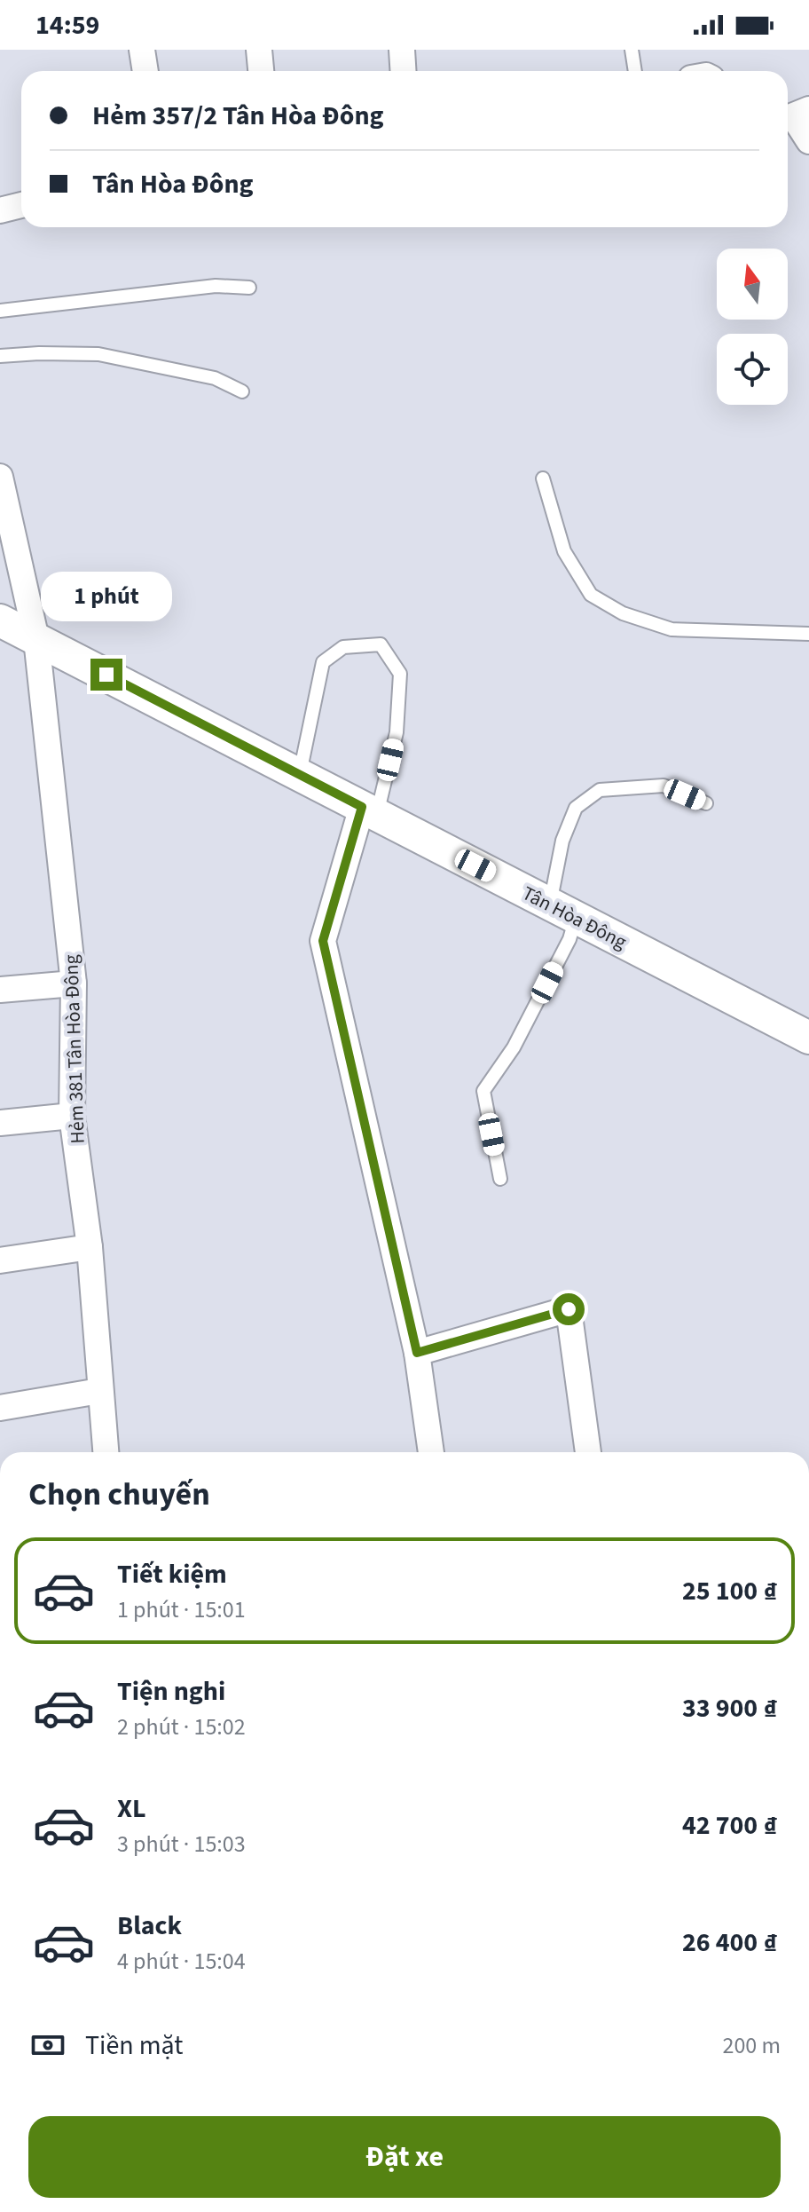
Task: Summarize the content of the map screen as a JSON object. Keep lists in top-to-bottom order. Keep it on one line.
{"streets":{"street":["Tân Hòa Đông","Hẻm 381 Tân Hòa Đông"]},"crossings":[["Tân Hòa Đông","Hẻm 381 Tân Hòa Đông"]],"north":"top","page":{"status":"14:59","banner":["Hẻm 357/2 Tân Hòa Đông","Tân Hòa Đông"],"bubble":"1 phút","heading":"Chọn chuyến","list":[{"name":"Tiết kiệm","note":"1 phút · 15:01","value":"25 100 ₫"},{"name":"Tiện nghi","note":"2 phút · 15:02","value":"33 900 ₫"},{"name":"XL","note":"3 phút · 15:03","value":"42 700 ₫"},{"name":"Black","note":"4 phút · 15:04","value":"26 400 ₫"}],"pay":["Tiền mặt","200 m"],"buttons":"Đặt xe"}}
